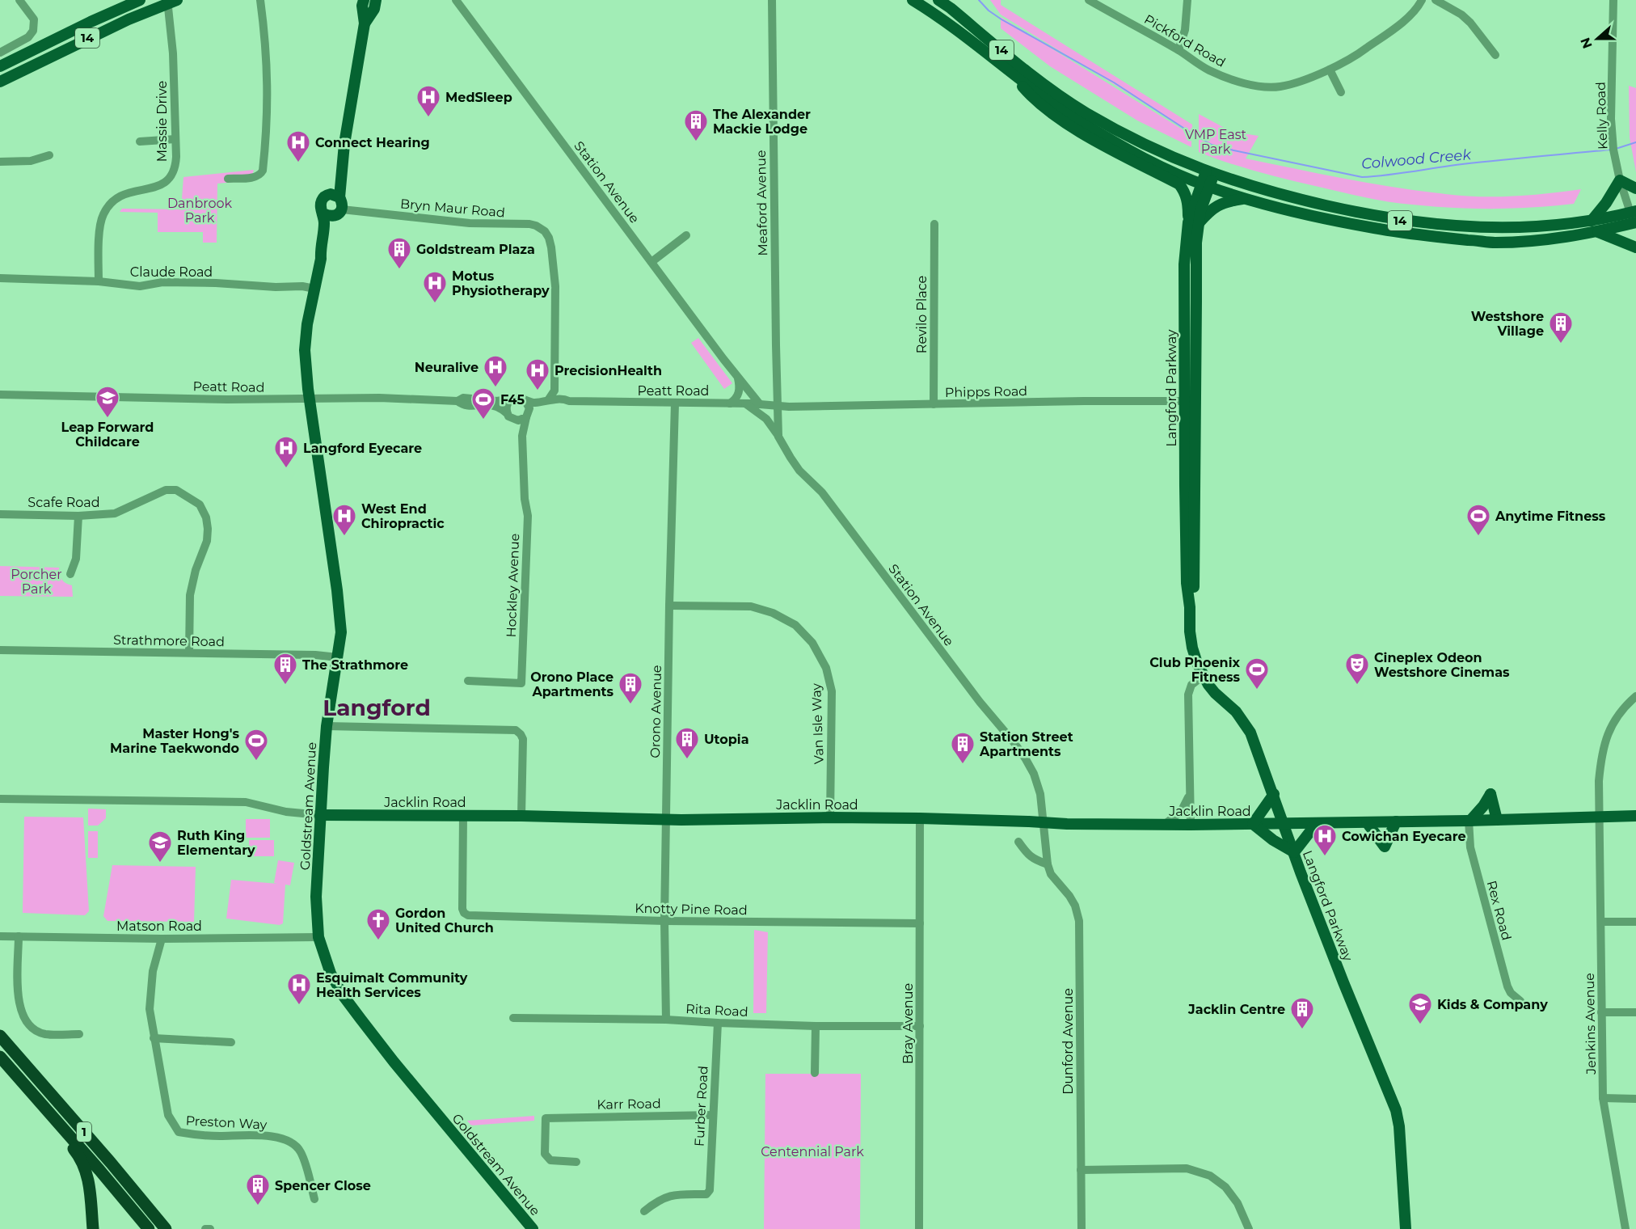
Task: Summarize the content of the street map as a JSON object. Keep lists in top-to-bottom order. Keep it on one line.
{"streets":{"highway":["1"],"main road":["14","Langford Parkway","Jacklin Road","Goldstream Avenue"],"street":["Pickford Road","Kelly Road","Massie Drive","Station Avenue","Meaford Avenue","Bryn Maur Road","Claude Road","Revilo Place","Peatt Road","Phipps Road","Scafe Road","Hockley Avenue","Strathmore Road","Orono Avenue","Van Isle Way","Knotty Pine Road","Rex Road","Matson Road","Rita Road","Bray Avenue","Jenkins Avenue","Dunford Avenue","Karr Road","Furber Road","Preston Way"]},"crossings":[["14","Kelly Road"],["14","Massie Drive"],["14","Langford Parkway"],["Massie Drive","Claude Road"],["Station Avenue","Meaford Avenue"],["Station Avenue","Peatt Road"],["Station Avenue","Phipps Road"],["Station Avenue","Jacklin Road"],["Station Avenue","Dunford Avenue"],["Meaford Avenue","Peatt Road"],["Meaford Avenue","Phipps Road"],["Bryn Maur Road","Goldstream Avenue"],["Claude Road","Goldstream Avenue"],["Revilo Place","Phipps Road"],["Peatt Road","Phipps Road"],["Peatt Road","Hockley Avenue"],["Peatt Road","Orono Avenue"],["Peatt Road","Goldstream Avenue"],["Langford Parkway","Phipps Road"],["Langford Parkway","Jacklin Road"],["Scafe Road","Strathmore Road"],["Strathmore Road","Goldstream Avenue"],["Orono Avenue","Van Isle Way"],["Orono Avenue","Jacklin Road"],["Orono Avenue","Knotty Pine Road"],["Orono Avenue","Rita Road"],["Van Isle Way","Jacklin Road"],["Jacklin Road","Goldstream Avenue"],["Jacklin Road","Knotty Pine Road"],["Jacklin Road","Rex Road"],["Jacklin Road","Bray Avenue"],["Jacklin Road","Jenkins Avenue"],["Jacklin Road","Dunford Avenue"],["Goldstream Avenue","Matson Road"],["Knotty Pine Road","Bray Avenue"],["Matson Road","Preston Way"],["Rita Road","Bray Avenue"],["Rita Road","Furber Road"],["Karr Road","Furber Road"]],"districts":["Langford"],"water":["Colwood Creek"],"parks":["VMP East Park","Danbrook Park","Porcher Park","Centennial Park"],"places":{"hospital":["MedSleep","Connect Hearing","Motus Physiotherapy","Neuralive","PrecisionHealth","Langford Eyecare","West End Chiropractic","Cowichan Eyecare","Esquimalt Community Health Services"],"building":["The Alexander Mackie Lodge","Goldstream Plaza","Westshore Village","The Strathmore","Orono Place Apartments","Utopia","Station Street Apartments","Jacklin Centre","Spencer Close"],"school or university":["Leap Forward Childcare","Ruth King Elementary","Kids & Company"],"sports":["F45","Anytime Fitness","Club Phoenix Fitness","Master Hong's Marine Taekwondo"],"theatre":["Cineplex Odeon Westshore Cinemas"],"church":["Gordon United Church"]},"north":"left"}
